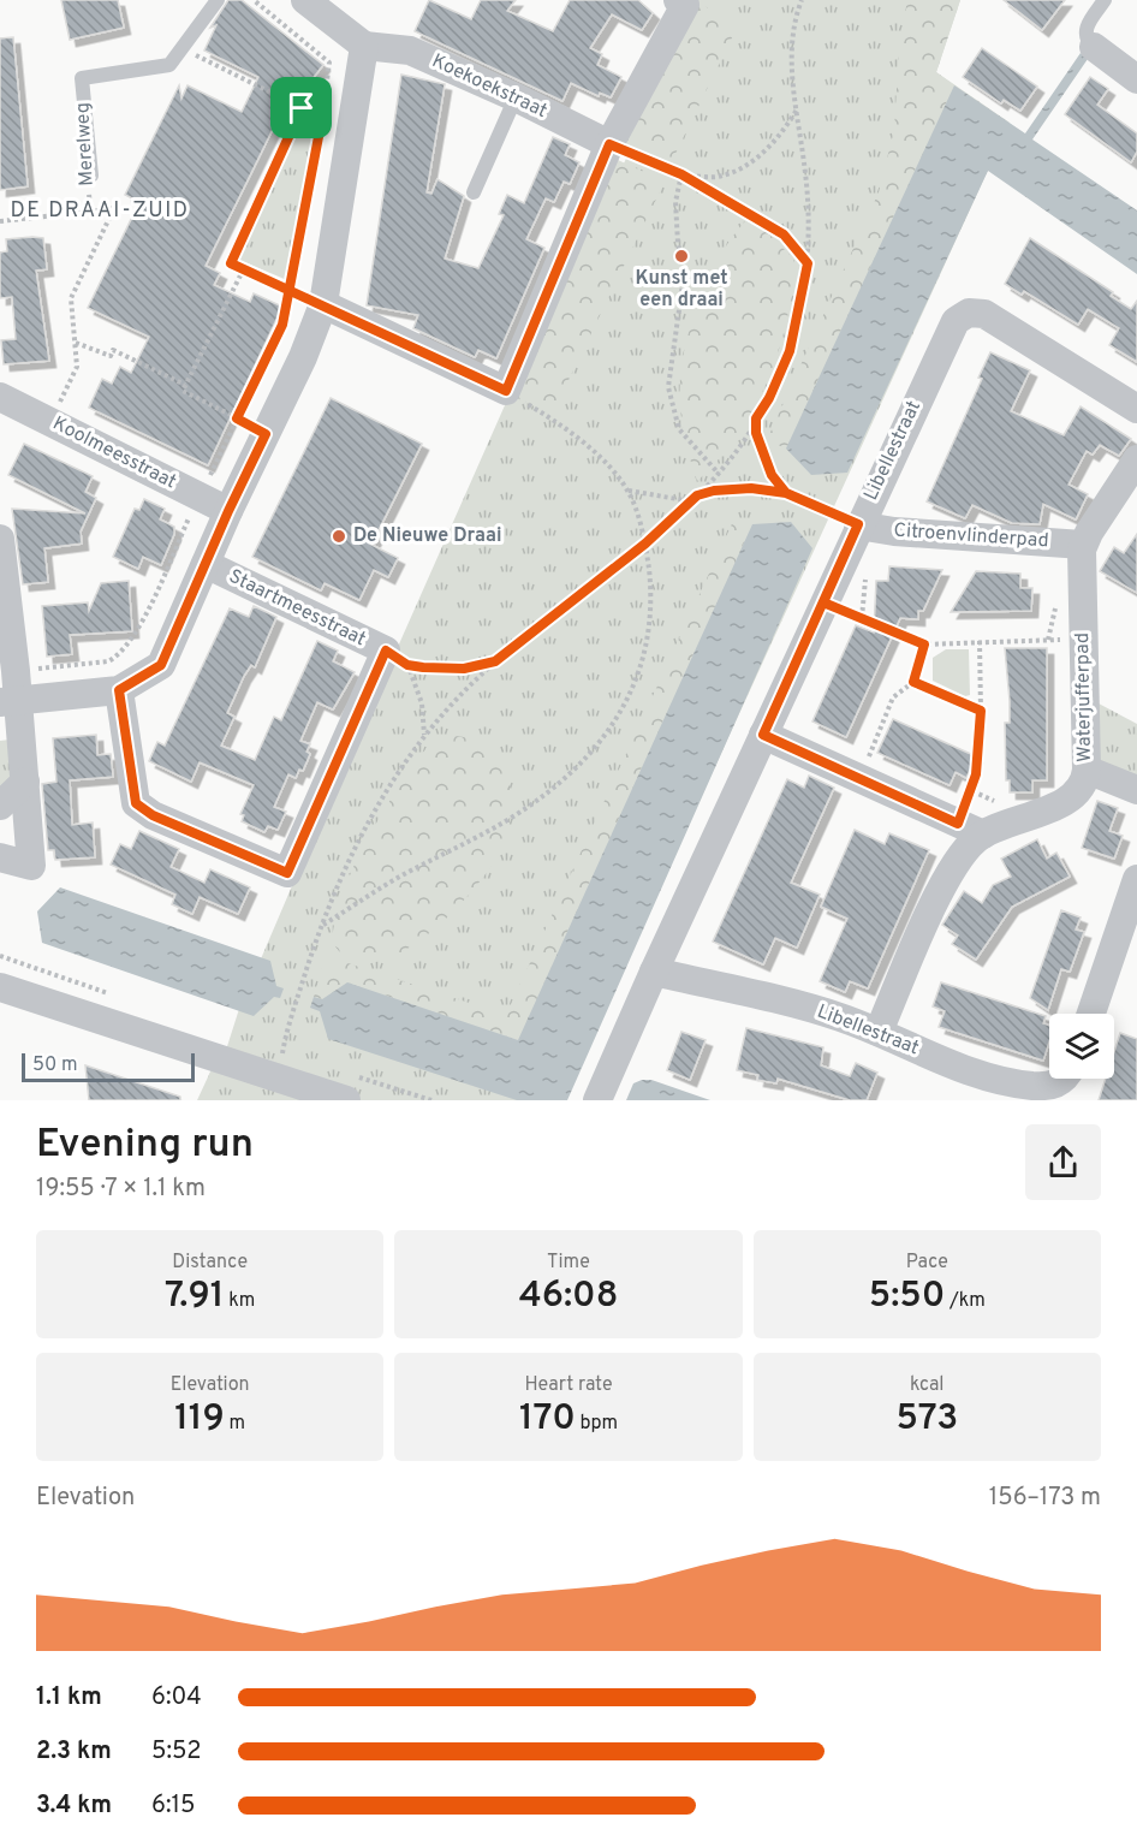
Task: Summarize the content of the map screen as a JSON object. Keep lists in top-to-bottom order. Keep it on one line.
{"streets":{"street":["Koekoekstraat","Libellestraat","Koolmeesstraat","Citroenvlinderpad","Staartmeesstraat","Waterjufferpad"],"lane":["Merelweg"]},"crossings":[["Merelweg","Koolmeesstraat"],["Libellestraat","Citroenvlinderpad"],["Libellestraat","Waterjufferpad"],["Citroenvlinderpad","Waterjufferpad"]],"districts":["DE DRAAI-ZUID"],"places":["Kunst met een draai","De Nieuwe Draai"],"scale_bar":"50 m","page":{"scale":"50 m","heading":["Evening run","19:55 · 7 × 1.1 km"],"stats":[["Distance","7.91 km"],["Time","46:08"],["Pace","5:50 /km"],["Elevation","119 m"],["Heart rate","170 bpm"],["kcal","573"]],"chart":["Elevation","156–173 m"],"list":[{"name":"1.1 km","note":"6:04"},{"name":"2.3 km","note":"5:52"},{"name":"3.4 km","note":"6:15"}]}}
